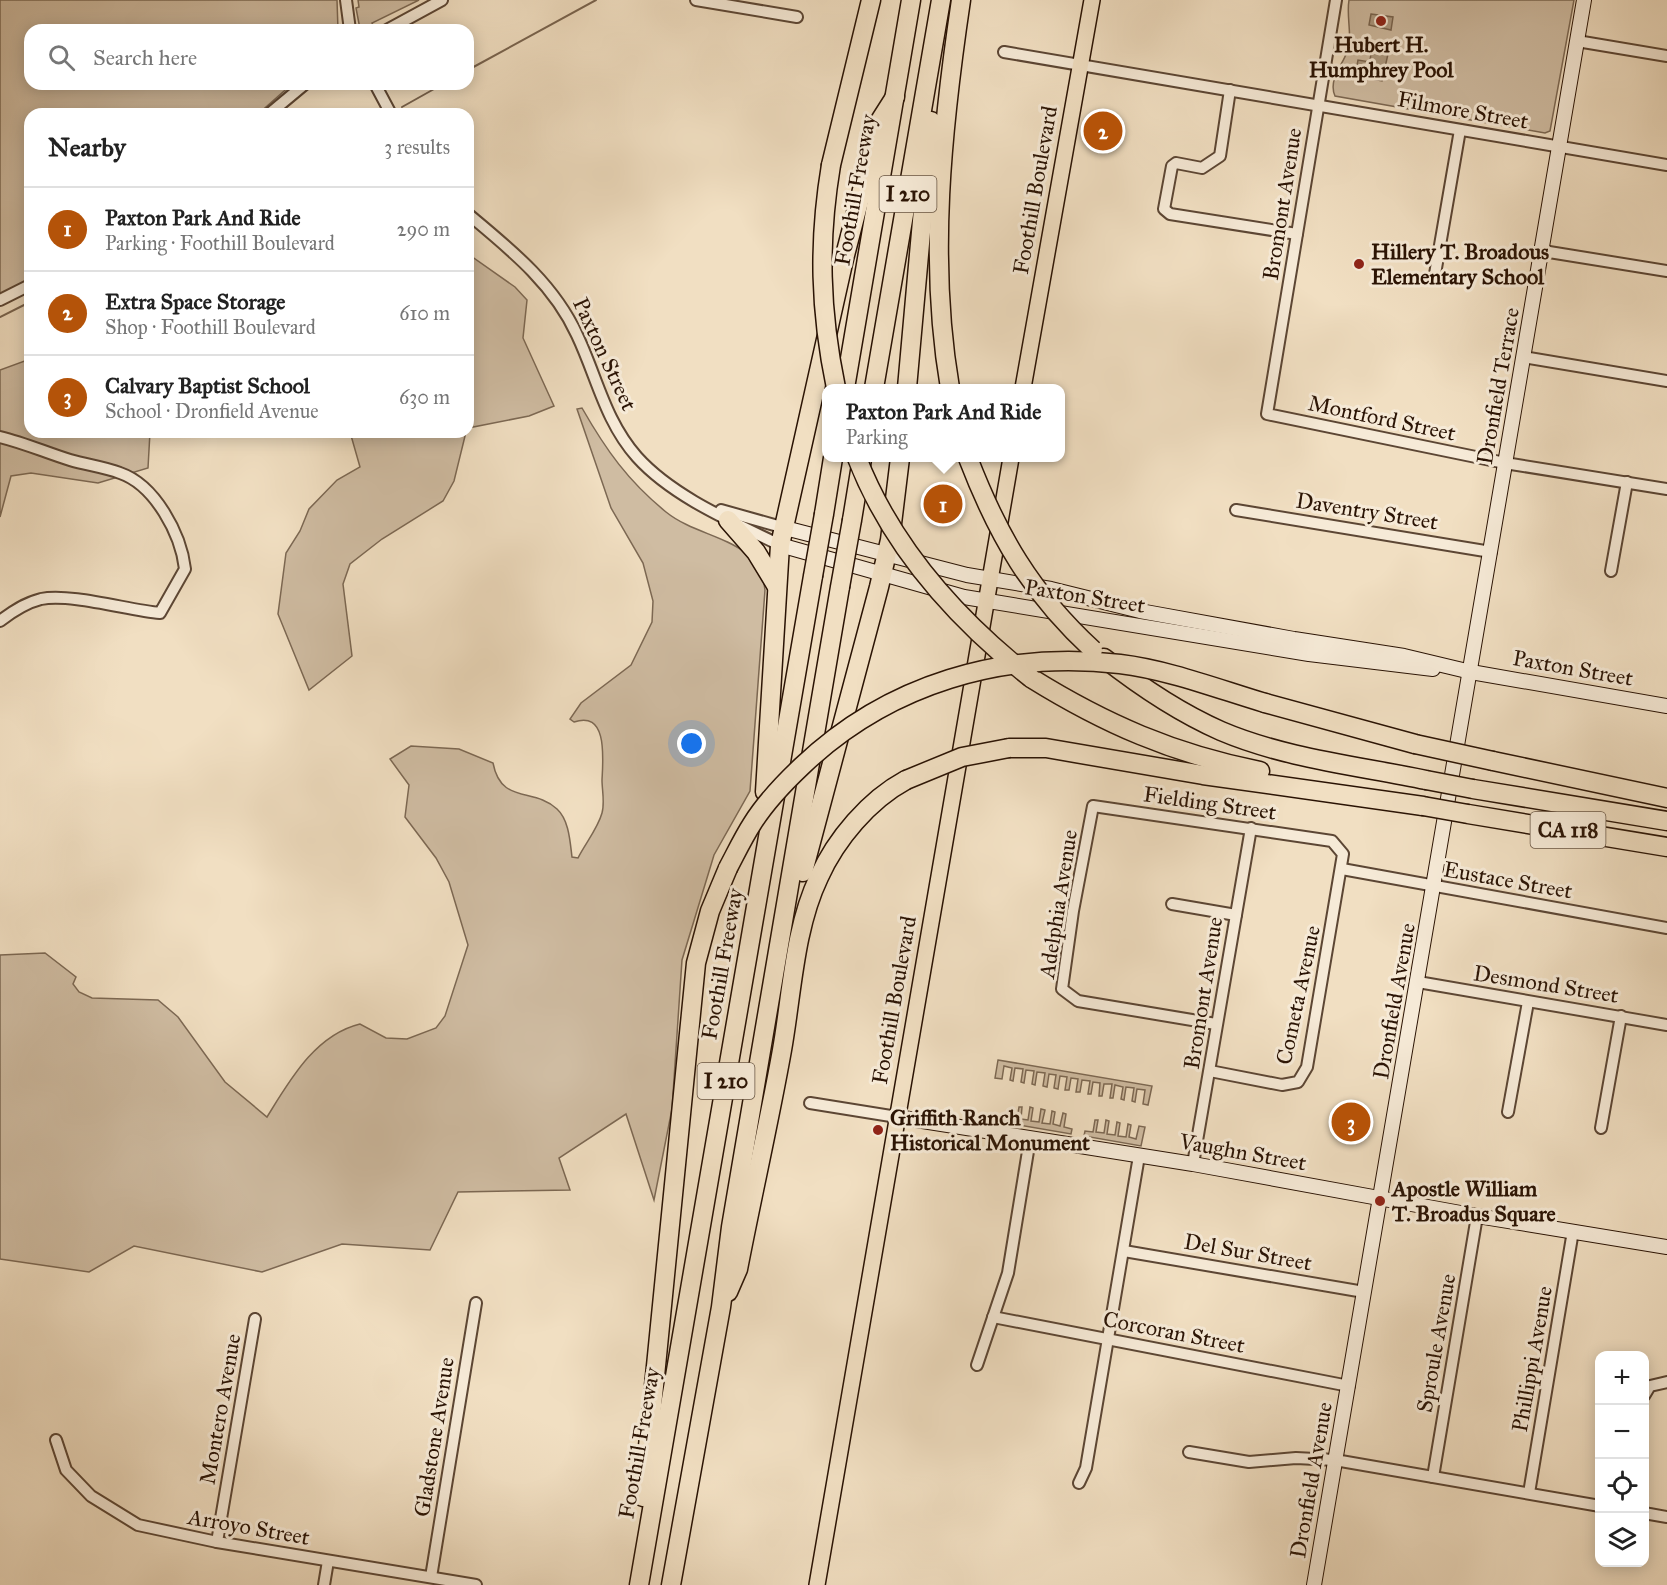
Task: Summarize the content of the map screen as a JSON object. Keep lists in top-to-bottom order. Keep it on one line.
{"streets":{"highway":["Foothill Freeway","I 210","CA 118"],"main road":["Foothill Boulevard"],"street":["Filmore Street","Bromont Avenue","Paxton Street","Dronfield Terrace","Montford Street","Daventry Street","Fielding Street","Eustace Street","Adelphia Avenue","Desmond Street","Cometa Avenue","Dronfield Avenue","Vaughn Street","Del Sur Street","Corcoran Street","Sproule Avenue","Phillippi Avenue","Montero Avenue","Gladstone Avenue","Arroyo Street"]},"crossings":[["Filmore Street","Foothill Boulevard"],["Filmore Street","Bromont Avenue"],["Filmore Street","Dronfield Terrace"],["Foothill Boulevard","Paxton Street"],["Foothill Boulevard","Vaughn Street"],["Bromont Avenue","Montford Street"],["Bromont Avenue","Fielding Street"],["Bromont Avenue","Adelphia Avenue"],["Bromont Avenue","Cometa Avenue"],["Bromont Avenue","Vaughn Street"],["Paxton Street","Dronfield Terrace"],["Paxton Street","Dronfield Avenue"],["Dronfield Terrace","Montford Street"],["Dronfield Terrace","Daventry Street"],["Dronfield Terrace","Dronfield Avenue"],["Fielding Street","Adelphia Avenue"],["Fielding Street","Cometa Avenue"],["Eustace Street","Cometa Avenue"],["Eustace Street","Dronfield Avenue"],["Desmond Street","Dronfield Avenue"],["Dronfield Avenue","Vaughn Street"],["Dronfield Avenue","Del Sur Street"],["Dronfield Avenue","Corcoran Street"],["Vaughn Street","Sproule Avenue"],["Vaughn Street","Phillippi Avenue"],["Montero Avenue","Arroyo Street"],["Gladstone Avenue","Arroyo Street"]],"places":["Hubert H. Humphrey Pool","Hillery T. Broadous Elementary School","Griffith Ranch Historical Monument","Apostle William T. Broadus Square"],"page":{"search":"Search here","heading":["Nearby","3 results"],"pins":["2","1","3"],"list":[{"mark":"1","name":"Paxton Park And Ride","note":"Parking · Foothill Boulevard","value":"290 m"},{"mark":"2","name":"Extra Space Storage","note":"Shop · Foothill Boulevard","value":"610 m"},{"mark":"3","name":"Calvary Baptist School","note":"School · Dronfield Avenue","value":"630 m"}],"popup":["Paxton Park And Ride","Parking"],"map_buttons":["+","−"]}}
